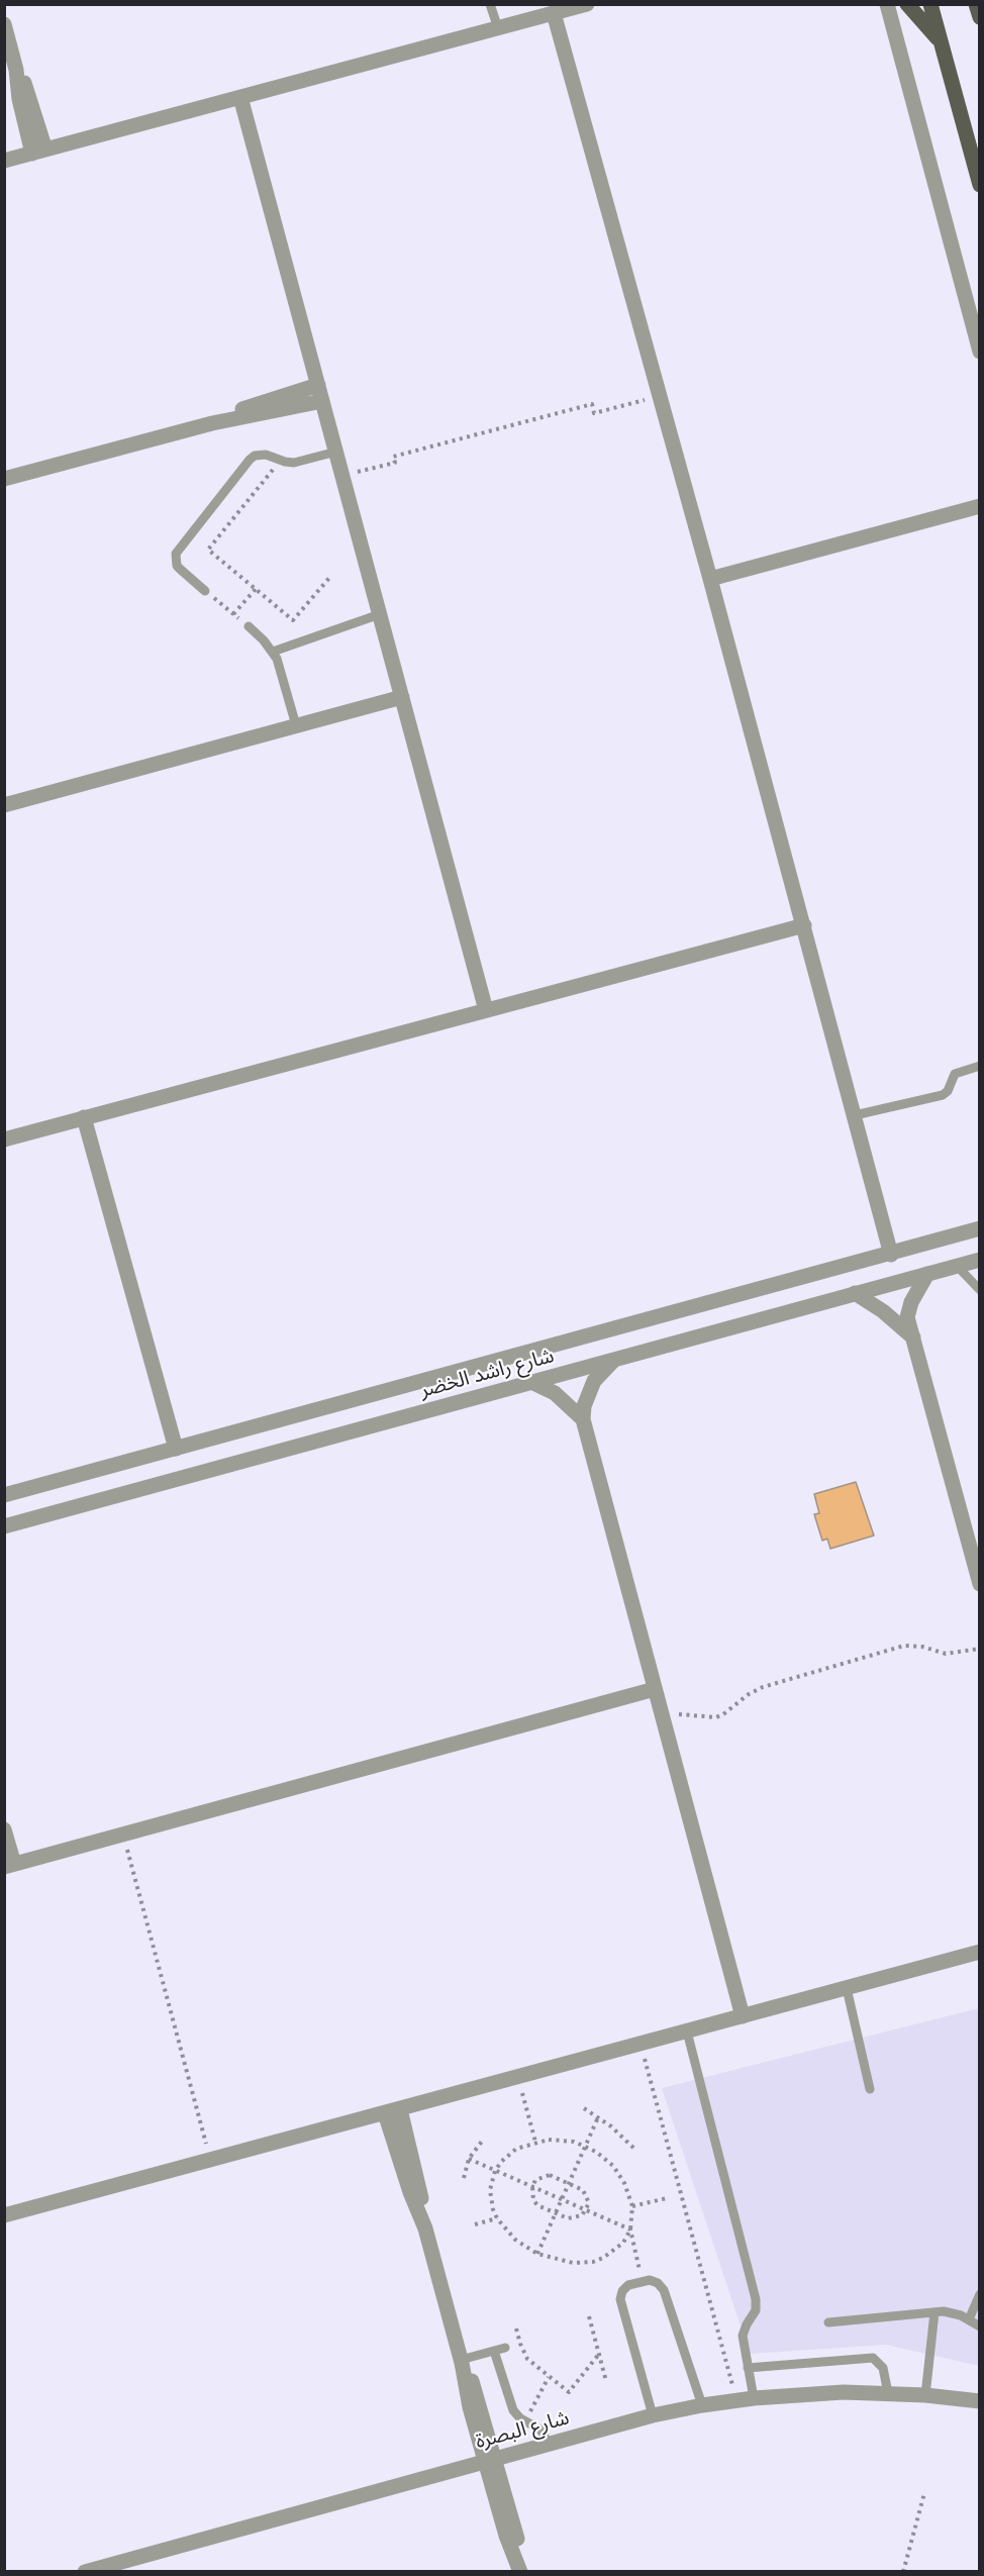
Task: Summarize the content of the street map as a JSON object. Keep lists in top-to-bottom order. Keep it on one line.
{"streets":{"street":["شارع راشد الخضر","شارع البصرة"]}}
